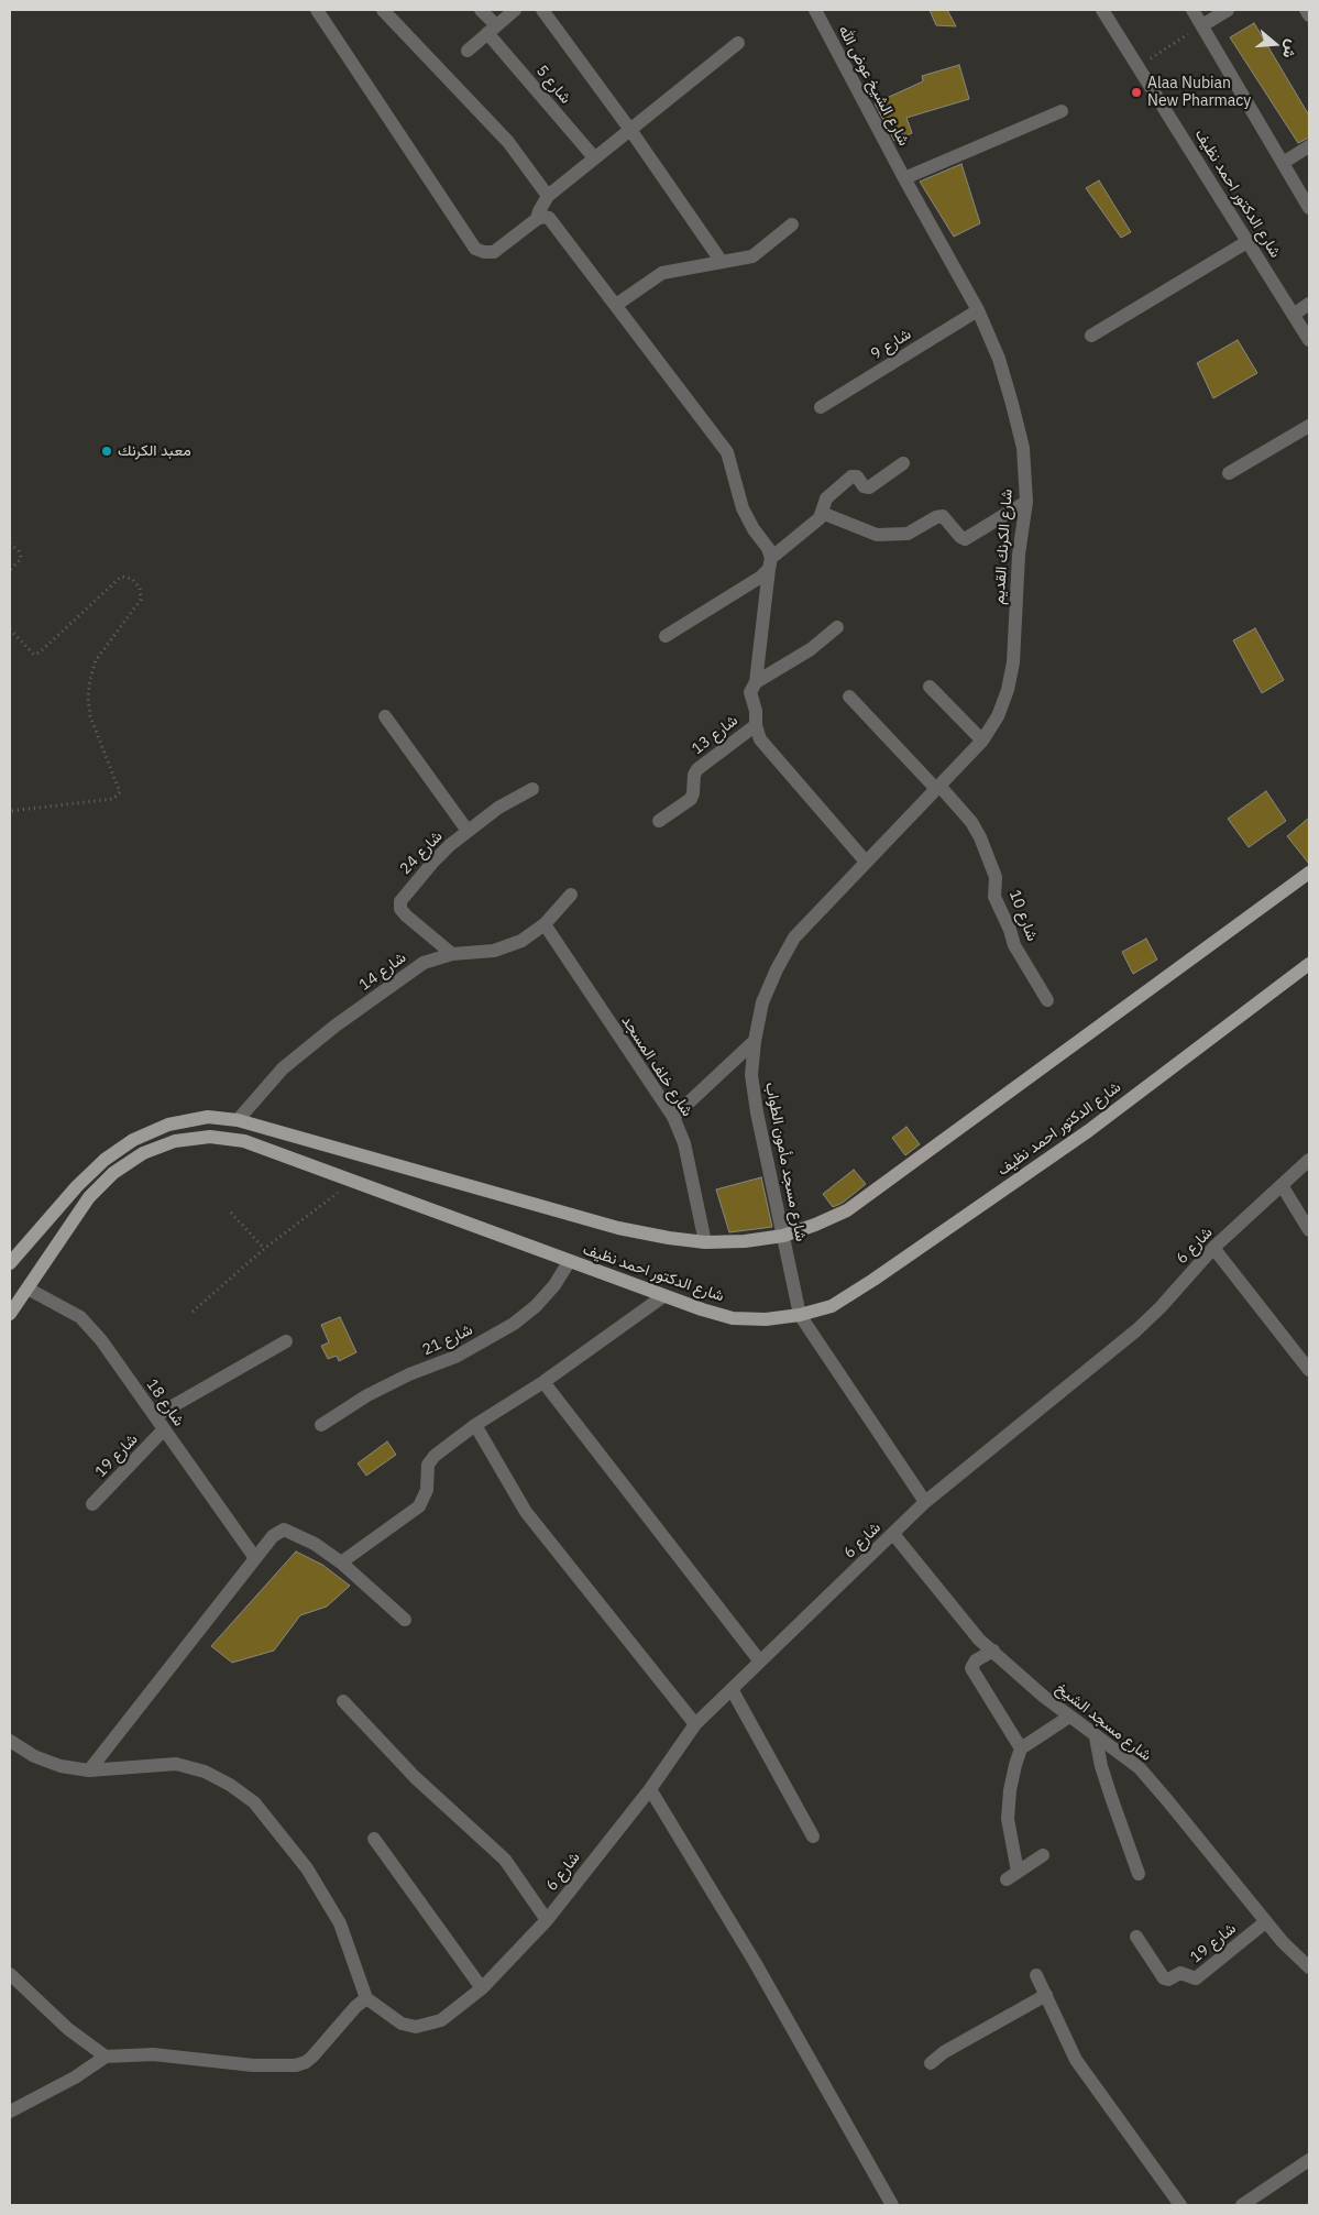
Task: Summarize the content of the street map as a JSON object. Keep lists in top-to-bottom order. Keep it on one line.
{"streets":{"main road":["شارع الدكتور احمد نظيف"],"street":["شارع 5","شارع الشيخ عوض الله","شارع 9","شارع الكرنك القديم","شارع 13","شارع 24","شارع 10","شارع 14","شارع خلف المسجد","شارع مسجد مأمون الطواب","شارع 6","شارع 21","شارع 18","شارع 19","شارع مسجد الشيخ"]},"crossings":[["شارع الشيخ عوض الله","شارع الكرنك القديم"],["شارع الدكتور احمد نظيف","شارع 14"],["شارع الدكتور احمد نظيف","شارع خلف المسجد"],["شارع الدكتور احمد نظيف","شارع مسجد مأمون الطواب"],["شارع الدكتور احمد نظيف","شارع 21"],["شارع الدكتور احمد نظيف","شارع 18"],["شارع 9","شارع الكرنك القديم"],["شارع الكرنك القديم","شارع مسجد مأمون الطواب"],["شارع 24","شارع 14"],["شارع 10","شارع مسجد مأمون الطواب"],["شارع 14","شارع خلف المسجد"],["شارع مسجد مأمون الطواب","شارع 6"],["شارع 6","شارع مسجد الشيخ"],["شارع 18","شارع 19"],["شارع 19","شارع مسجد الشيخ"]],"places":["Alaa Nubian New Pharmacy","معبد الكرنك"],"north":"right"}
